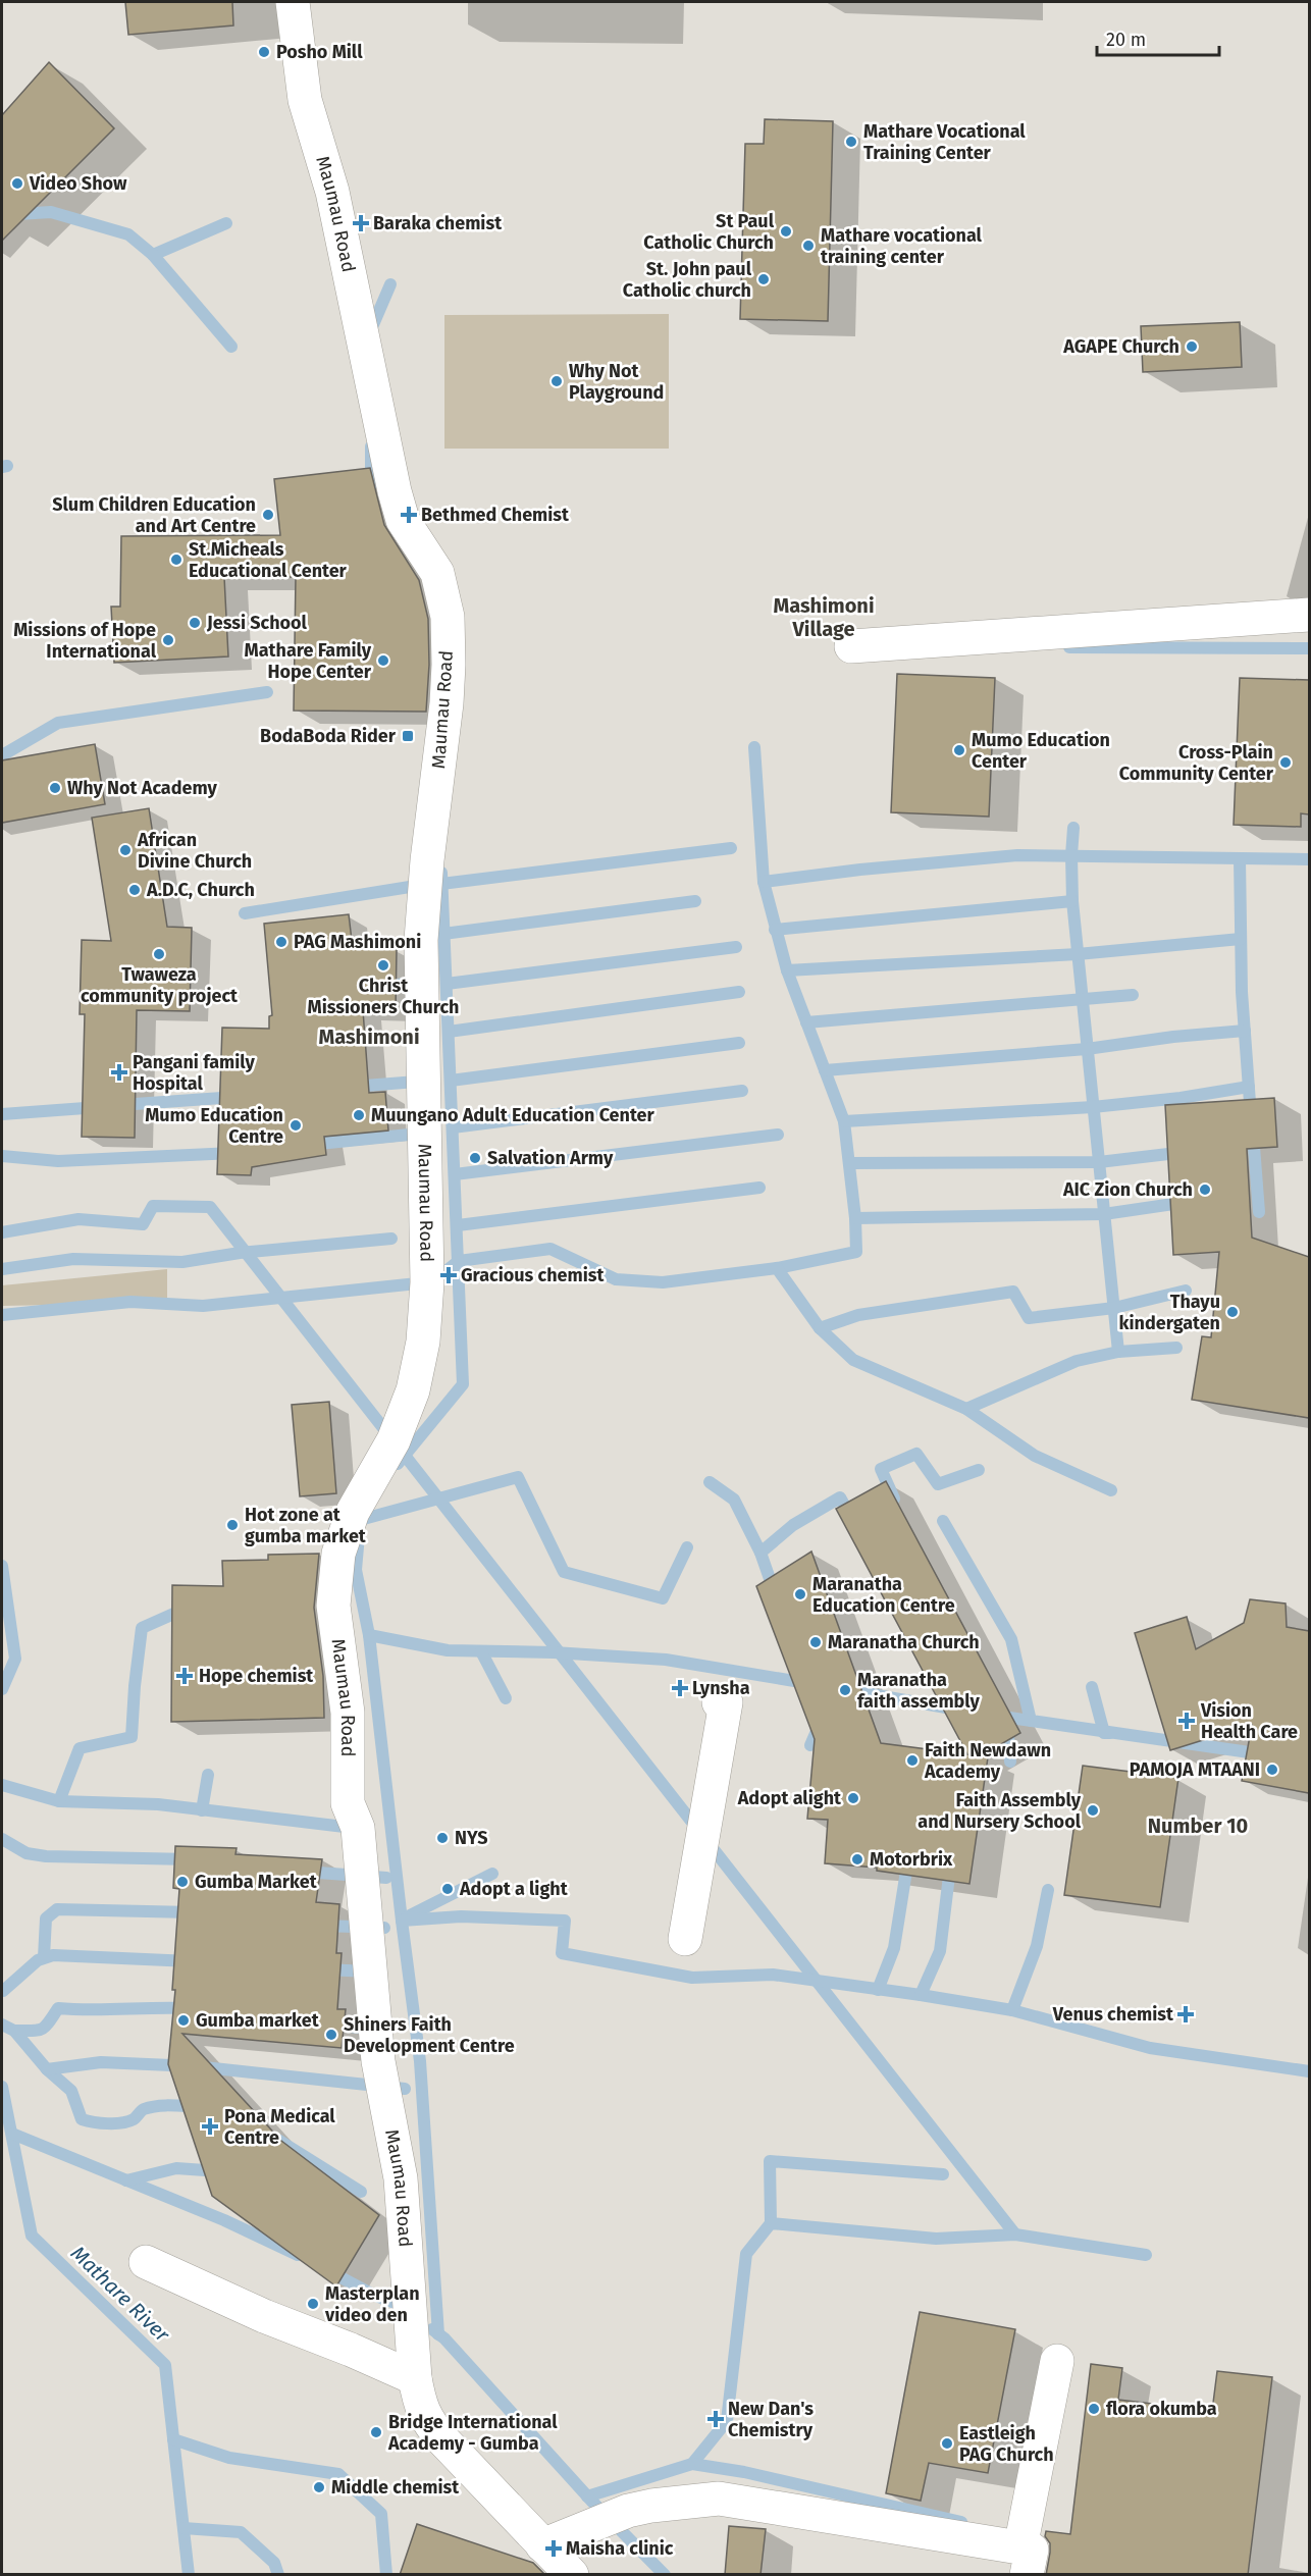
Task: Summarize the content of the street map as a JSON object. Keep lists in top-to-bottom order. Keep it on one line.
{"streets":{"street":["Maumau Road"]},"districts":["Mashimoni Village","Mashimoni","Number 10"],"water":["Mathare River"],"places":{"other":["Posho Mill","Mathare Vocational Training Center","Video Show","St Paul Catholic Church","Mathare vocational training center","St. John paul Catholic church","AGAPE Church","Why Not Playground","Slum Children Education and Art Centre","St.Micheals Educational Center","Jessi School","Missions of Hope International","Mathare Family Hope Center","Mumo Education Center","Cross-Plain Community Center","Why Not Academy","African Divine Church","A.D.C, Church","PAG Mashimoni","Twaweza community project","Christ Missioners Church","Muungano Adult Education Center","Mumo Education Centre","Salvation Army","AIC Zion Church","Thayu kindergaten","Hot zone at gumba market","Maranatha Education Centre","Maranatha Church","Maranatha faith assembly","Faith Newdawn Academy","PAMOJA MTAANI","Adopt alight","Faith Assembly and Nursery School","NYS","Motorbrix","Gumba Market","Adopt a light","Gumba market","Shiners Faith Development Centre","Masterplan video den","flora okumba","Bridge International Academy - Gumba","Eastleigh PAG Church","Middle chemist"],"health":["Baraka chemist","Bethmed Chemist","Pangani family Hospital","Gracious chemist","Hope chemist","Lynsha","Vision Health Care","Venus chemist","Pona Medical Centre","New Dan's Chemistry","Maisha clinic"],"transit":["BodaBoda Rider"]},"scale_bar":"20 m"}
